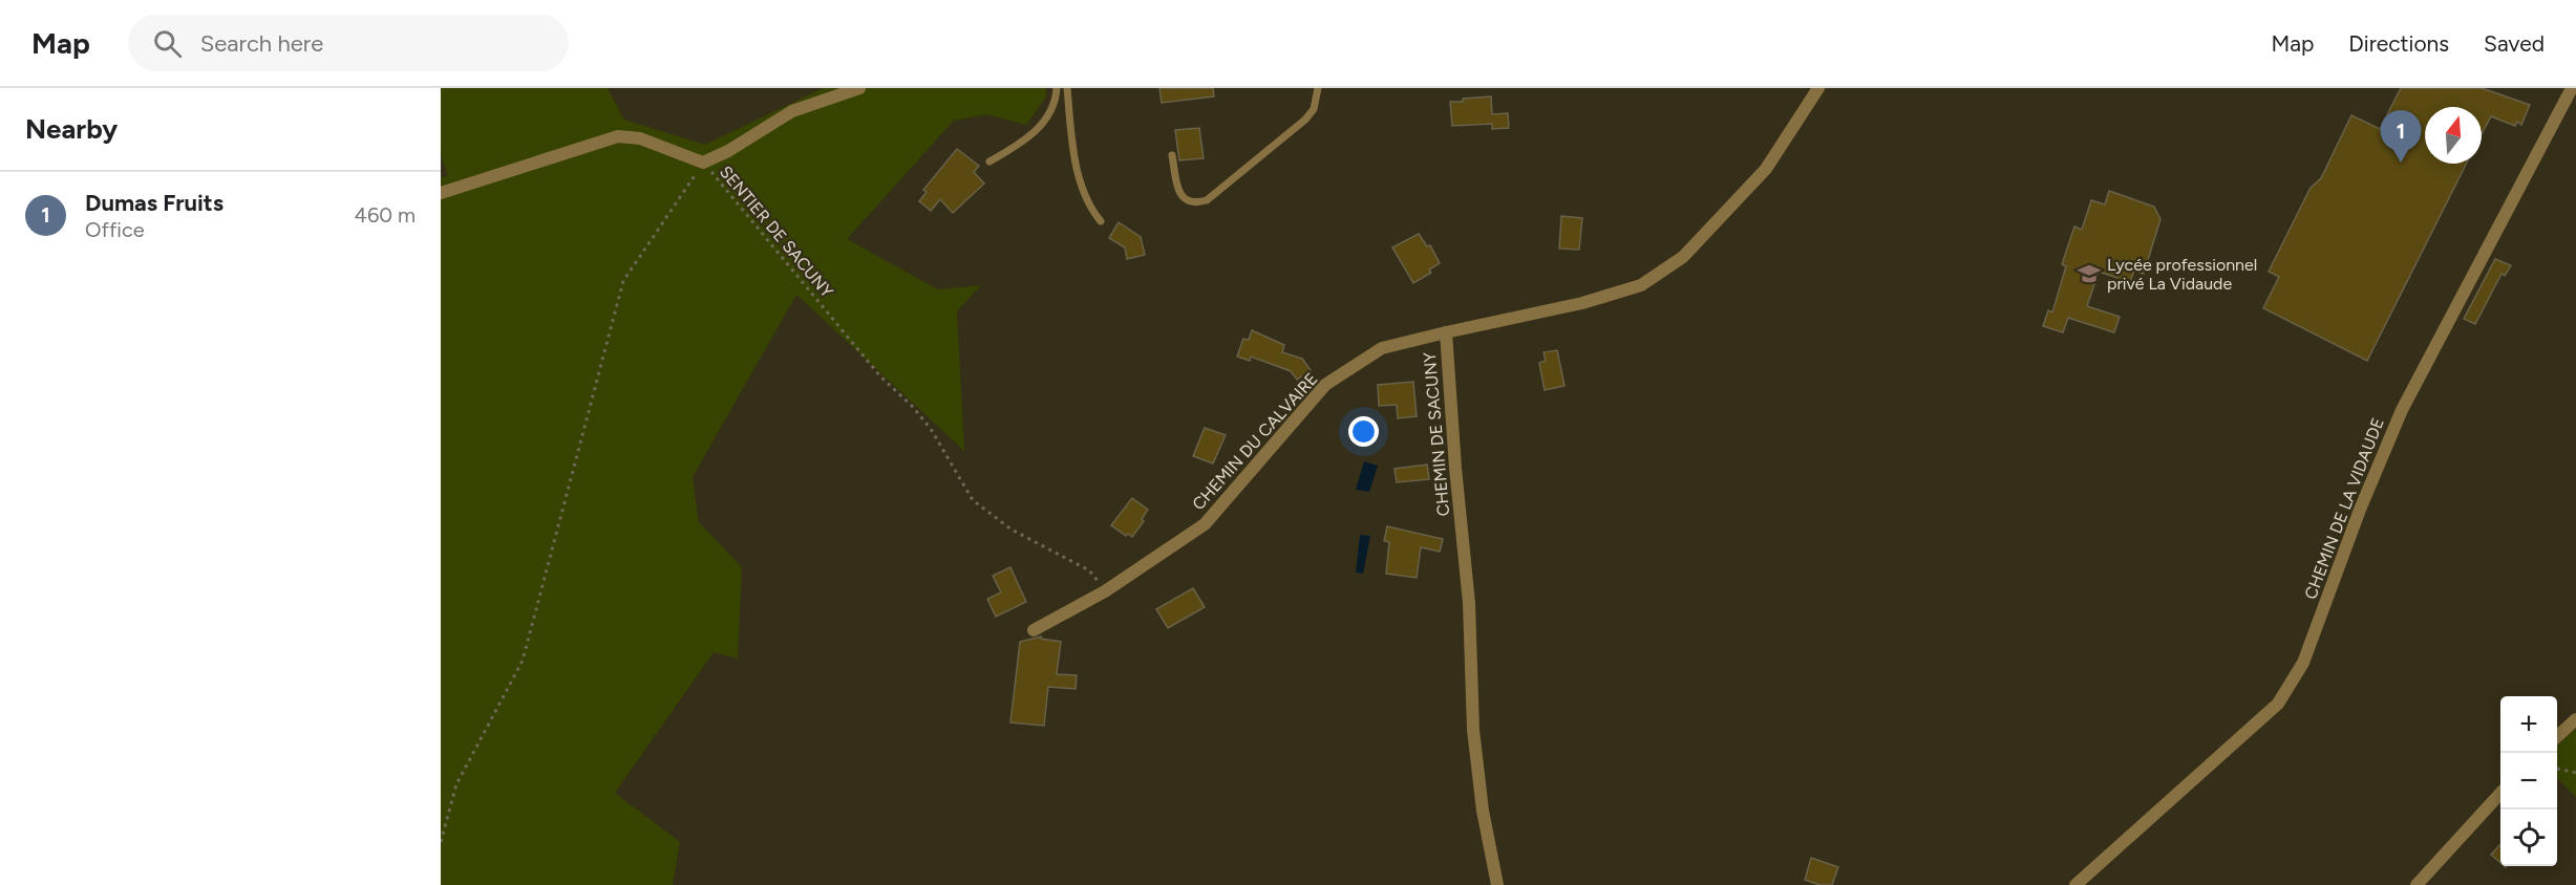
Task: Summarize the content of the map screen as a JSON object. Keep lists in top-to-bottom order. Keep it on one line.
{"streets":{"street":["CHEMIN DE SACUNY","CHEMIN DU CALVAIRE","CHEMIN DE LA VIDAUDE"],"path":["SENTIER DE SACUNY"]},"crossings":[["SENTIER DE SACUNY","CHEMIN DU CALVAIRE"],["CHEMIN DE SACUNY","CHEMIN DU CALVAIRE"]],"places":{"school or university":["Lycée professionnel privé La Vidaude"]},"north":"top","page":{"header":"Map","search":"Search here","nav":["Map","Directions","Saved"],"heading":"Nearby","pins":"1","list":[{"mark":"1","name":"Dumas Fruits","note":"Office","value":"460 m"}],"map_buttons":["+","−"]}}
